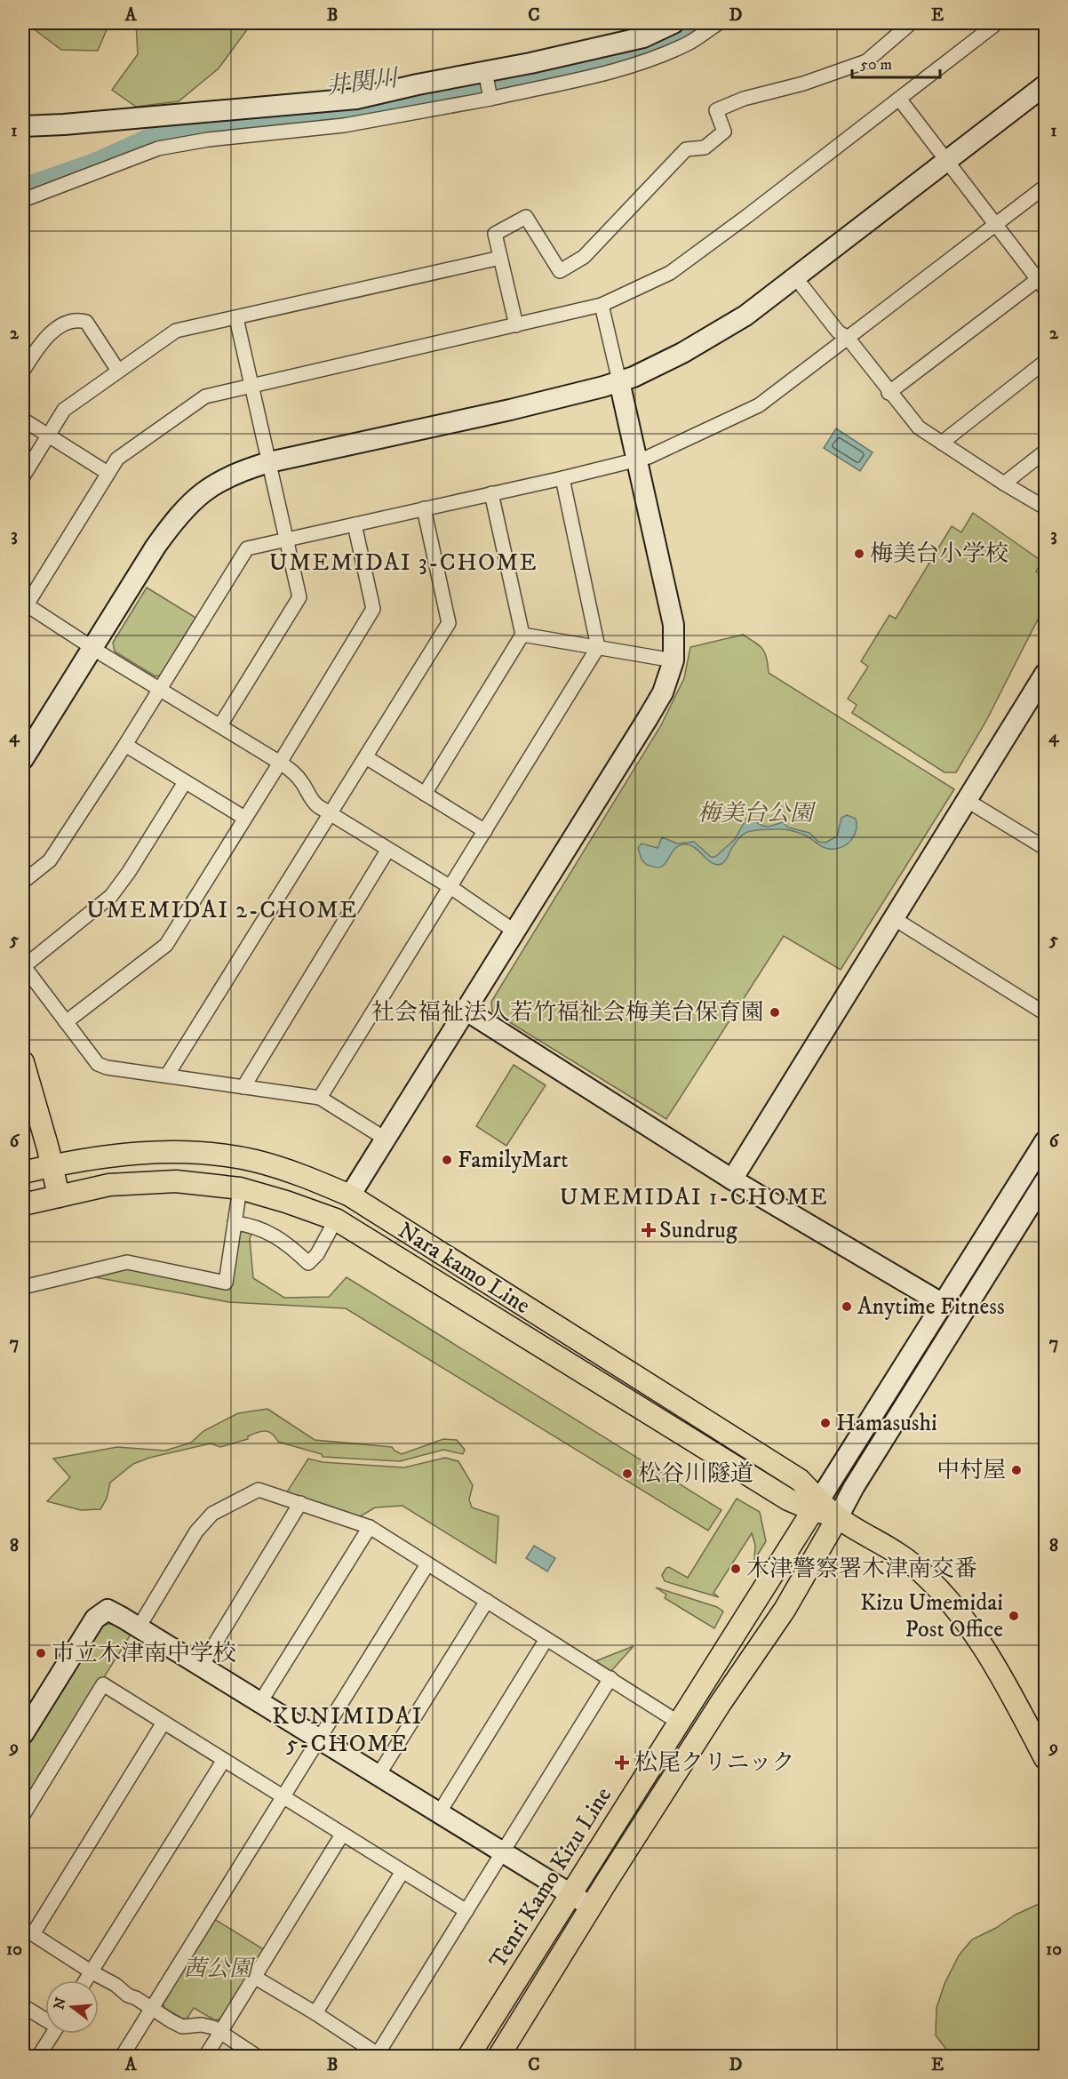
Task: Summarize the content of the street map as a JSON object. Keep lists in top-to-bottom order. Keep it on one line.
{"streets":{"main road":["Nara kamo Line","Tenri Kamo Kizu Line"]},"crossings":[["Nara kamo Line","Tenri Kamo Kizu Line"]],"districts":["UMEMIDAI 3-CHOME","UMEMIDAI 2-CHOME","UMEMIDAI 1-CHOME","KUNIMIDAI 5-CHOME"],"water":["井関川"],"parks":["梅美台公園","茜公園"],"places":{"other":["梅美台小学校","社会福祉法人若竹福祉会梅美台保育園","FamilyMart","Anytime Fitness","Hamasushi","中村屋","松谷川隧道","木津警察署木津南交番","Kizu Umemidai Post Office","市立木津南中学校"],"health":["Sundrug","松尾クリニック"]},"scale_bar":"50 m","north":"left","grid":{"columns":["A","B","C","D","E"],"rows":["1","2","3","4","5","6","7","8","9","10"]}}
